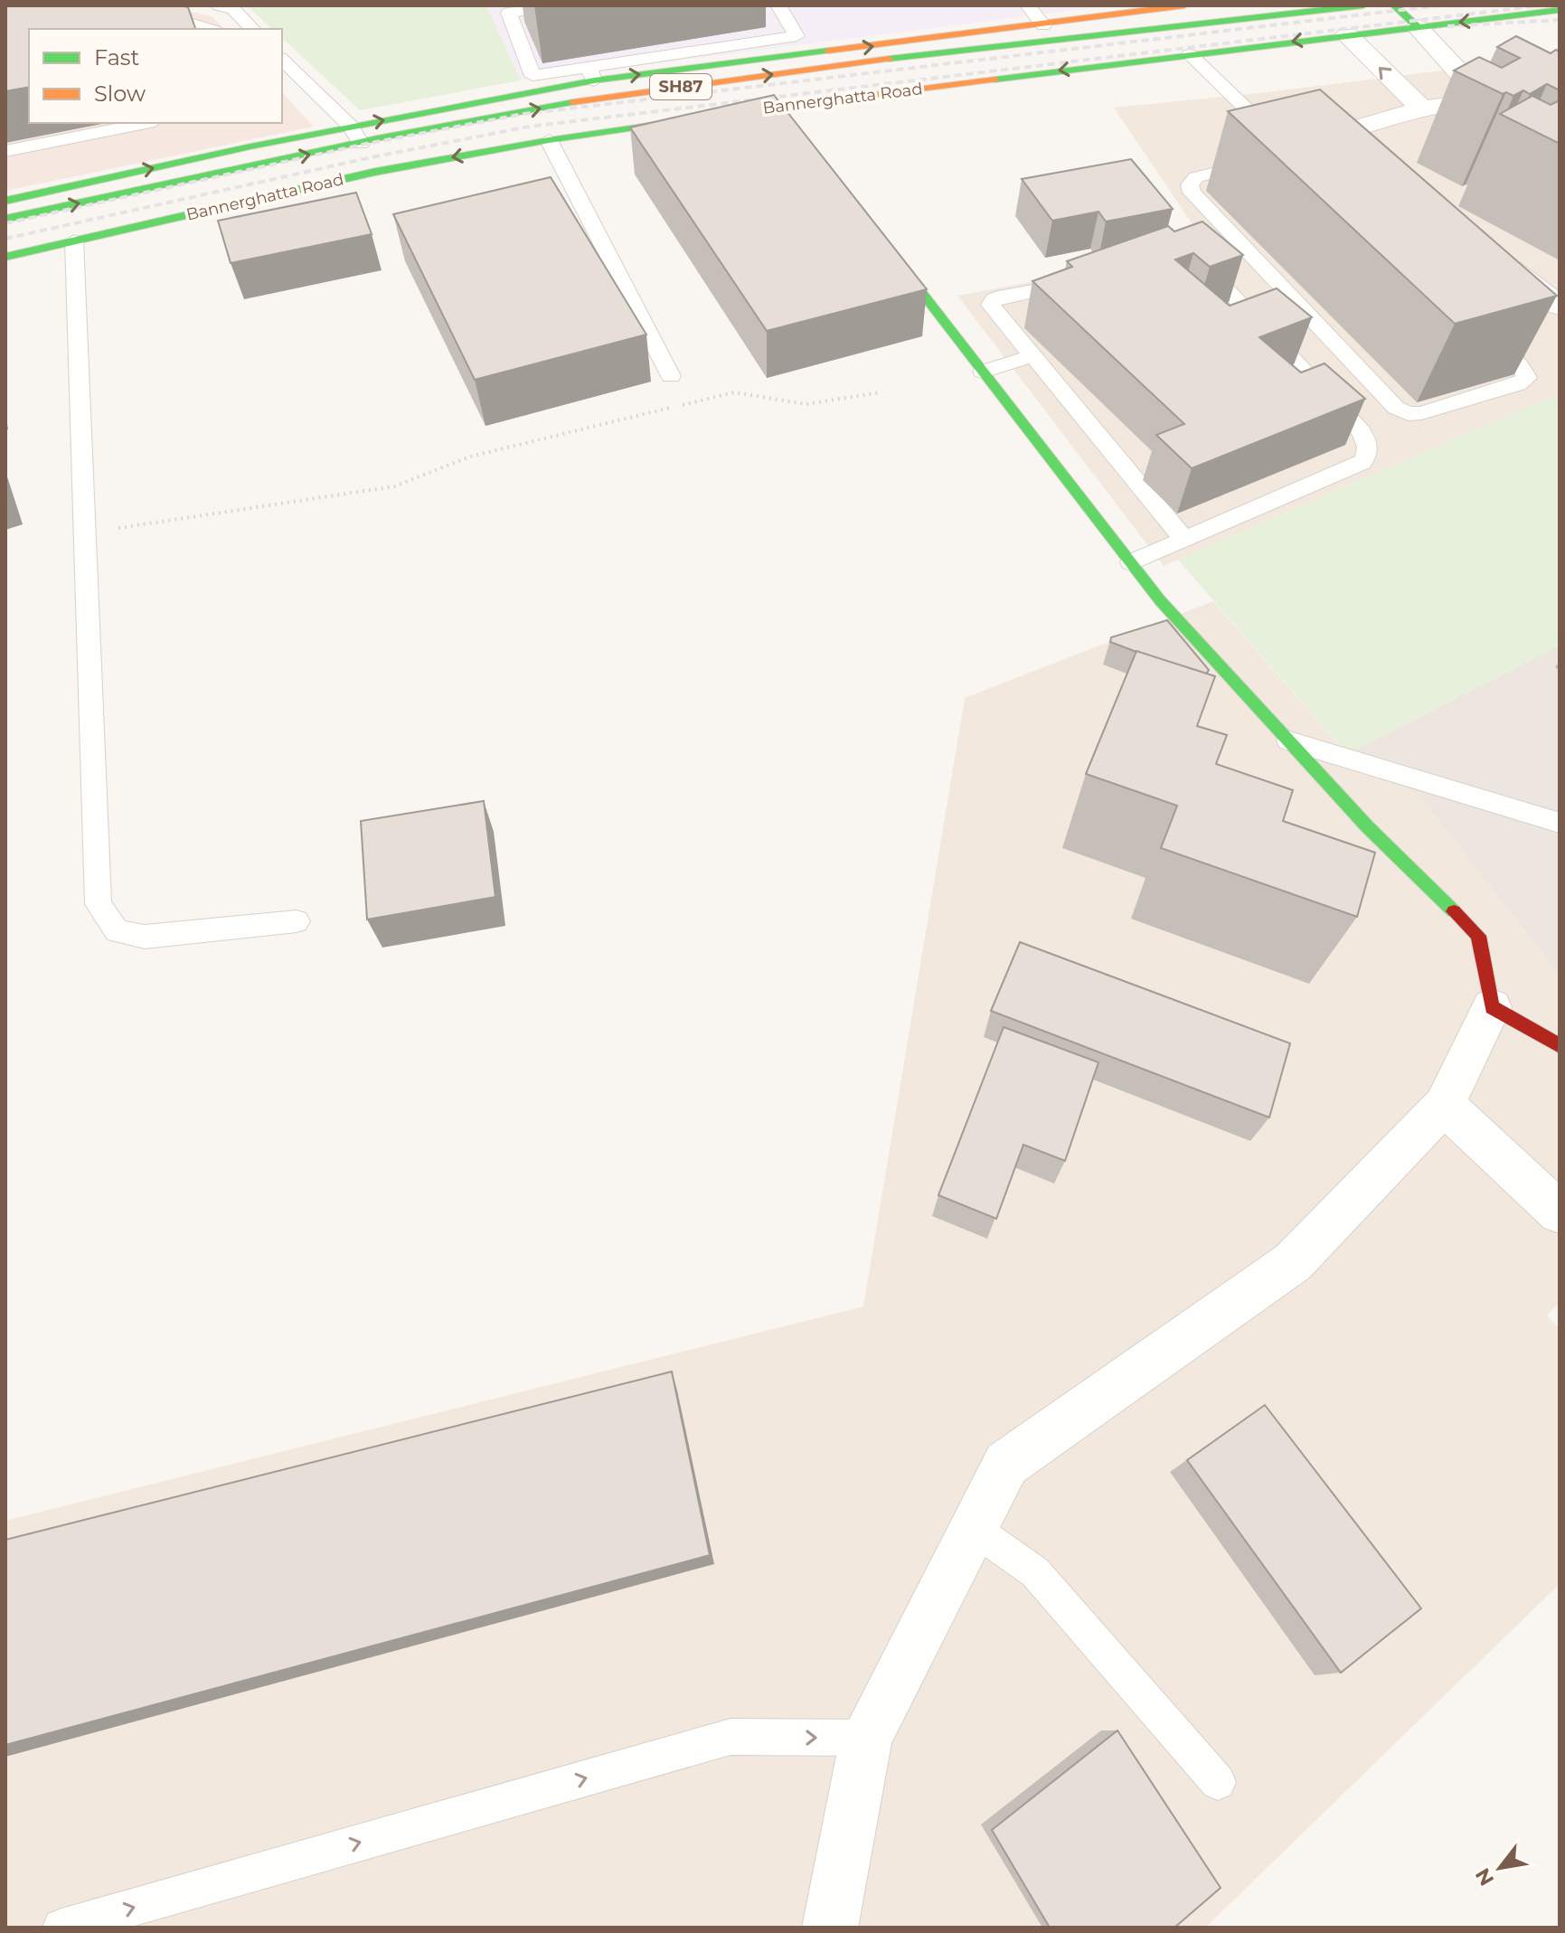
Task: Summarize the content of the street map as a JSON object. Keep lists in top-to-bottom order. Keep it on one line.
{"streets":{"main road":["SH87","Bannerghatta Road"]},"legend":["Fast","Slow"],"north":"bottom left"}
